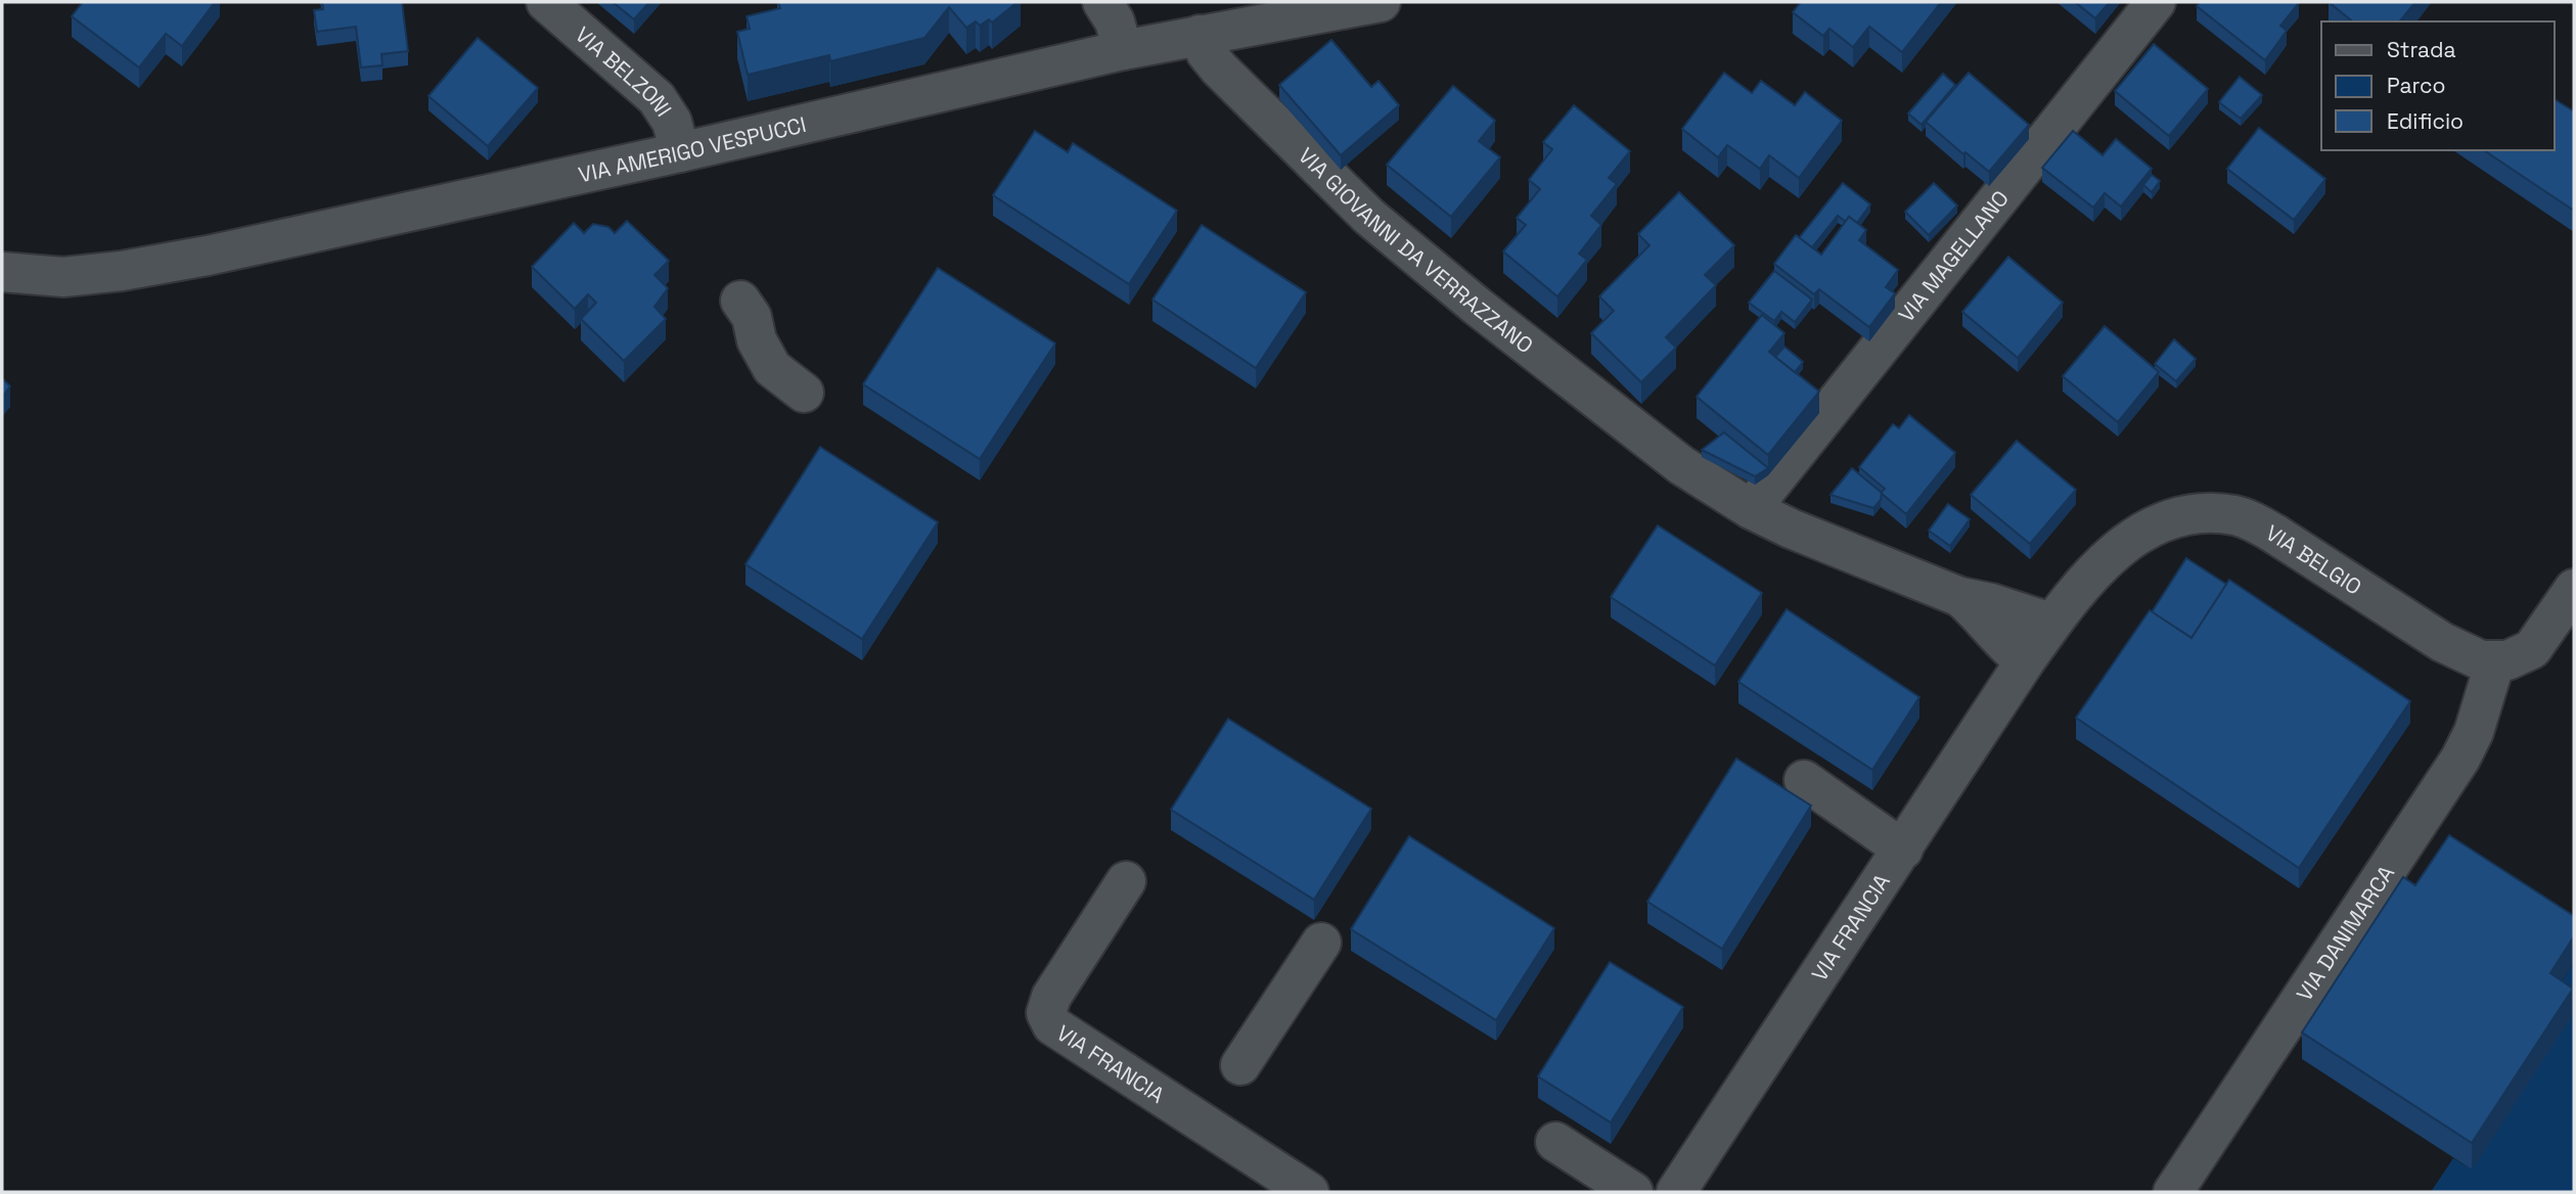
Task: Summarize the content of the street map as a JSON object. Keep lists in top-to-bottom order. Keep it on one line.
{"streets":{"street":["VIA BELZONI","VIA AMERIGO VESPUCCI","VIA GIOVANNI DA VERRAZZANO","VIA MAGELLANO","VIA BELGIO","VIA FRANCIA","VIA DANIMARCA"]},"crossings":[["VIA BELZONI","VIA AMERIGO VESPUCCI"],["VIA AMERIGO VESPUCCI","VIA GIOVANNI DA VERRAZZANO"],["VIA GIOVANNI DA VERRAZZANO","VIA MAGELLANO"],["VIA BELGIO","VIA FRANCIA"],["VIA BELGIO","VIA DANIMARCA"]],"legend":["Strada","Parco","Edificio"]}
